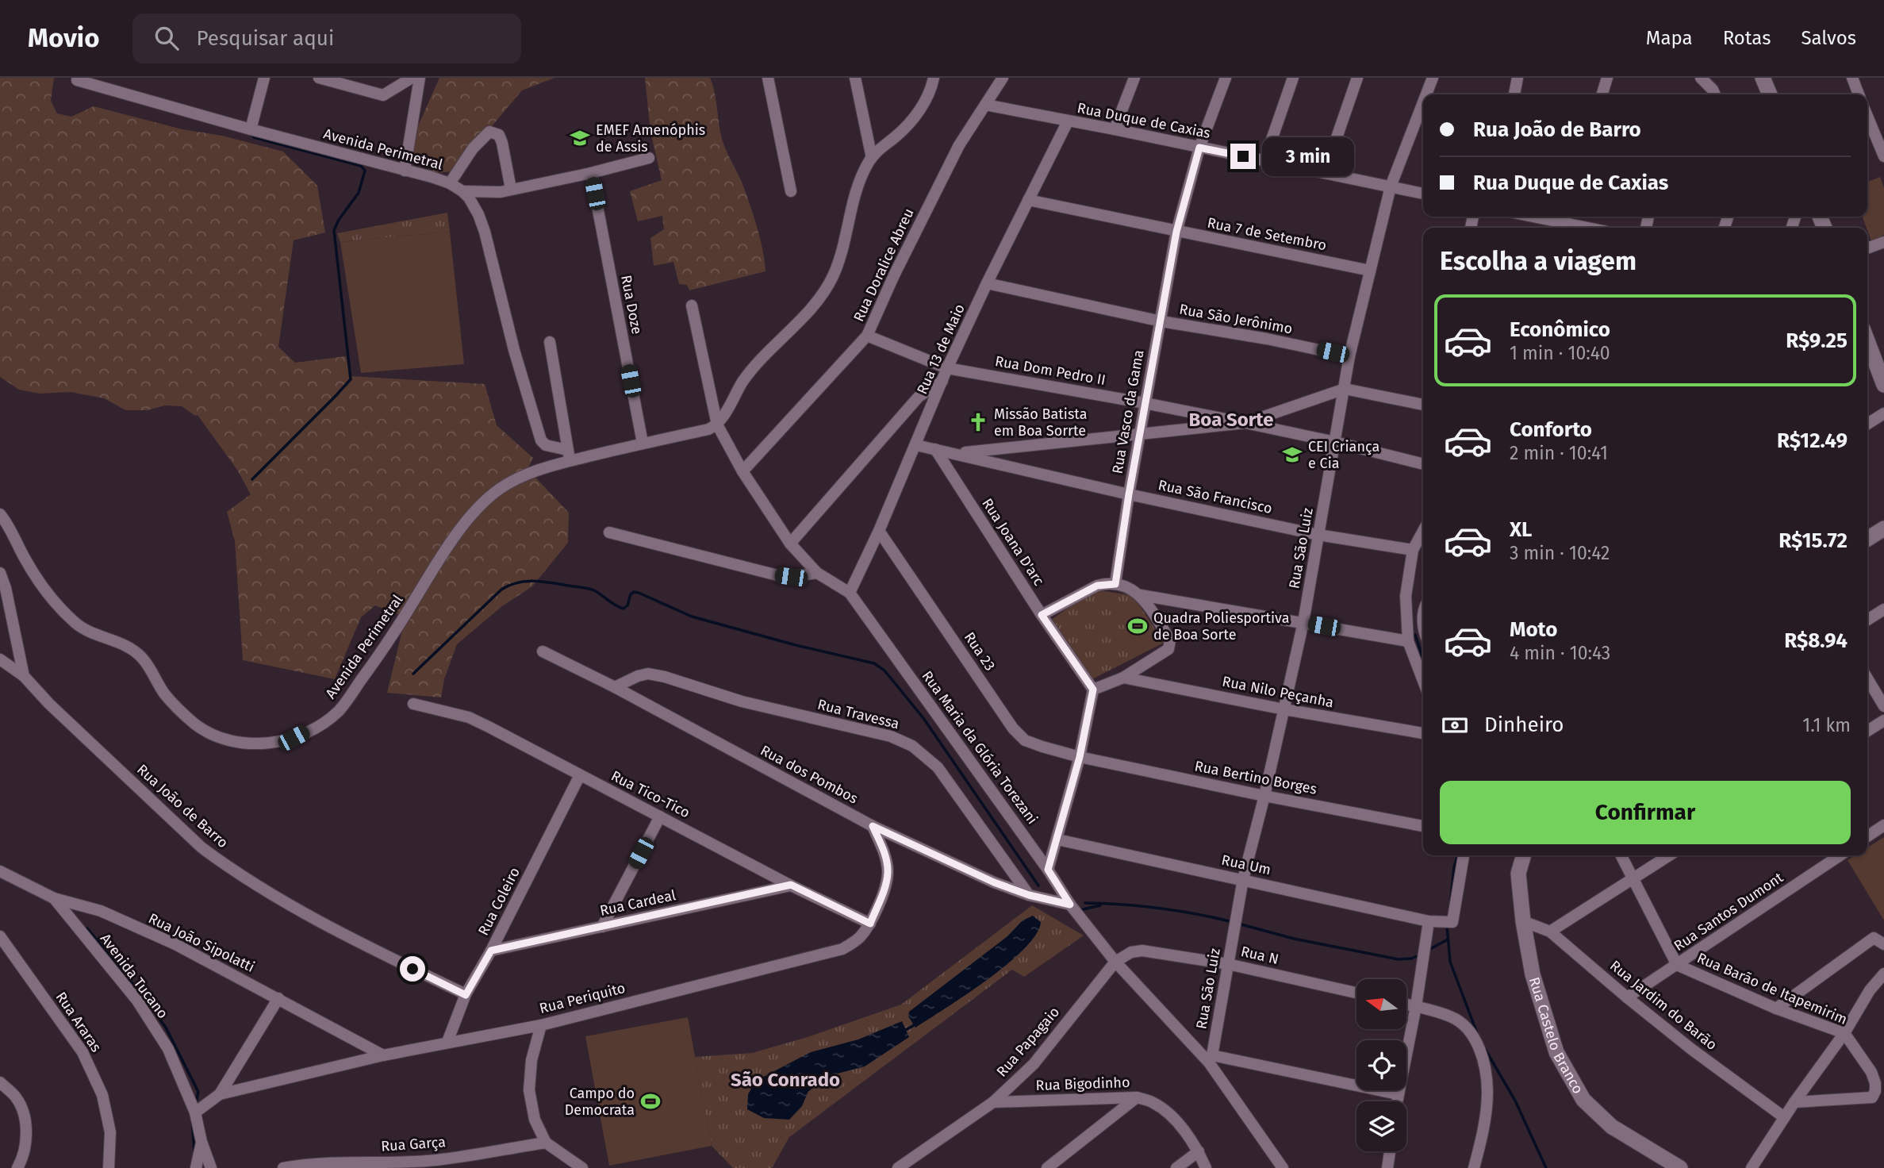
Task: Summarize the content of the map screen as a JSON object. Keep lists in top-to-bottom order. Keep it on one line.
{"streets":{"street":["Rua Duque de Caxias","Avenida Perimetral","Rua 7 de Setembro","Rua Doralice Abreu","Rua Doze","Rua São Jerônimo","Rua 13 de Maio","Rua Dom Pedro II","Rua Vasco da Gama","Rua São Francisco","Rua Joana D'arc","Rua São Luiz","Rua 23","Rua Nilo Peçanha","Rua Travessa","Rua Maria da Glória Torezani","Rua dos Pombos","Rua Bertino Borges","Rua Tico-Tico","Rua João de Barro","Rua Um","Rua Coleiro","Rua Cardeal","Rua Santos Dumont","Rua João Sipolatti","Rua N","Avenida Tucano","Rua Barão de Itapemirim","Rua Periquito","Rua Jardim do Barão","Rua Araras","Rua Castelo Branco","Rua Papagaio","Rua Bigodinho","Rua Garça"]},"crossings":[["Rua Duque de Caxias","Rua Doralice Abreu"],["Rua Duque de Caxias","Rua 13 de Maio"],["Rua Duque de Caxias","Rua Vasco da Gama"],["Rua Duque de Caxias","Rua São Luiz"],["Avenida Perimetral","Rua Doze"],["Avenida Perimetral","Rua Maria da Glória Torezani"],["Rua 7 de Setembro","Rua 13 de Maio"],["Rua 7 de Setembro","Rua Vasco da Gama"],["Rua 7 de Setembro","Rua São Luiz"],["Rua Doralice Abreu","Rua Dom Pedro II"],["Rua Doralice Abreu","Rua Maria da Glória Torezani"],["Rua São Jerônimo","Rua 13 de Maio"],["Rua São Jerônimo","Rua Vasco da Gama"],["Rua São Jerônimo","Rua São Luiz"],["Rua 13 de Maio","Rua Dom Pedro II"],["Rua 13 de Maio","Rua São Francisco"],["Rua 13 de Maio","Rua 23"],["Rua 13 de Maio","Rua Maria da Glória Torezani"],["Rua Dom Pedro II","Rua Vasco da Gama"],["Rua Dom Pedro II","Rua São Luiz"],["Rua Vasco da Gama","Rua São Francisco"],["Rua São Francisco","Rua Joana D'arc"],["Rua São Francisco","Rua São Luiz"],["Rua São Luiz","Rua Nilo Peçanha"],["Rua São Luiz","Rua Maria da Glória Torezani"],["Rua São Luiz","Rua Bertino Borges"],["Rua São Luiz","Rua Um"],["Rua São Luiz","Rua N"],["Rua 23","Rua Bertino Borges"],["Rua Travessa","Rua dos Pombos"],["Rua Maria da Glória Torezani","Rua dos Pombos"],["Rua Maria da Glória Torezani","Rua N"],["Rua Maria da Glória Torezani","Rua Papagaio"],["Rua dos Pombos","Rua Periquito"],["Rua Tico-Tico","Rua Coleiro"],["Rua Tico-Tico","Rua Cardeal"],["Rua Tico-Tico","Rua Periquito"],["Rua João de Barro","Rua Coleiro"],["Rua Coleiro","Rua Cardeal"],["Rua Coleiro","Rua Periquito"],["Rua Santos Dumont","Rua Barão de Itapemirim"],["Rua Santos Dumont","Rua Jardim do Barão"],["Rua João Sipolatti","Avenida Tucano"],["Rua João Sipolatti","Rua Periquito"],["Rua N","Rua Papagaio"],["Avenida Tucano","Rua Periquito"],["Rua Jardim do Barão","Rua Castelo Branco"],["Rua Papagaio","Rua Bigodinho"]],"districts":["Boa Sorte","São Conrado"],"places":{"school or university":["EMEF Amenóphis de Assis","CEI Criança e Cia"],"church":["Missão Batista em Boa Sorrte"],"sports":["Quadra Poliesportiva de Boa Sorte","Campo do Democrata"]},"north":"left","page":{"header":"Movio","search":"Pesquisar aqui","nav":["Mapa","Rotas","Salvos"],"banner":["Rua João de Barro","Rua Duque de Caxias"],"bubble":"3 min","heading":"Escolha a viagem","list":[{"name":"Econômico","note":"1 min · 10:40","value":"R$9.25"},{"name":"Conforto","note":"2 min · 10:41","value":"R$12.49"},{"name":"XL","note":"3 min · 10:42","value":"R$15.72"},{"name":"Moto","note":"4 min · 10:43","value":"R$8.94"}],"pay":["Dinheiro","1.1 km"],"buttons":"Confirmar"}}
